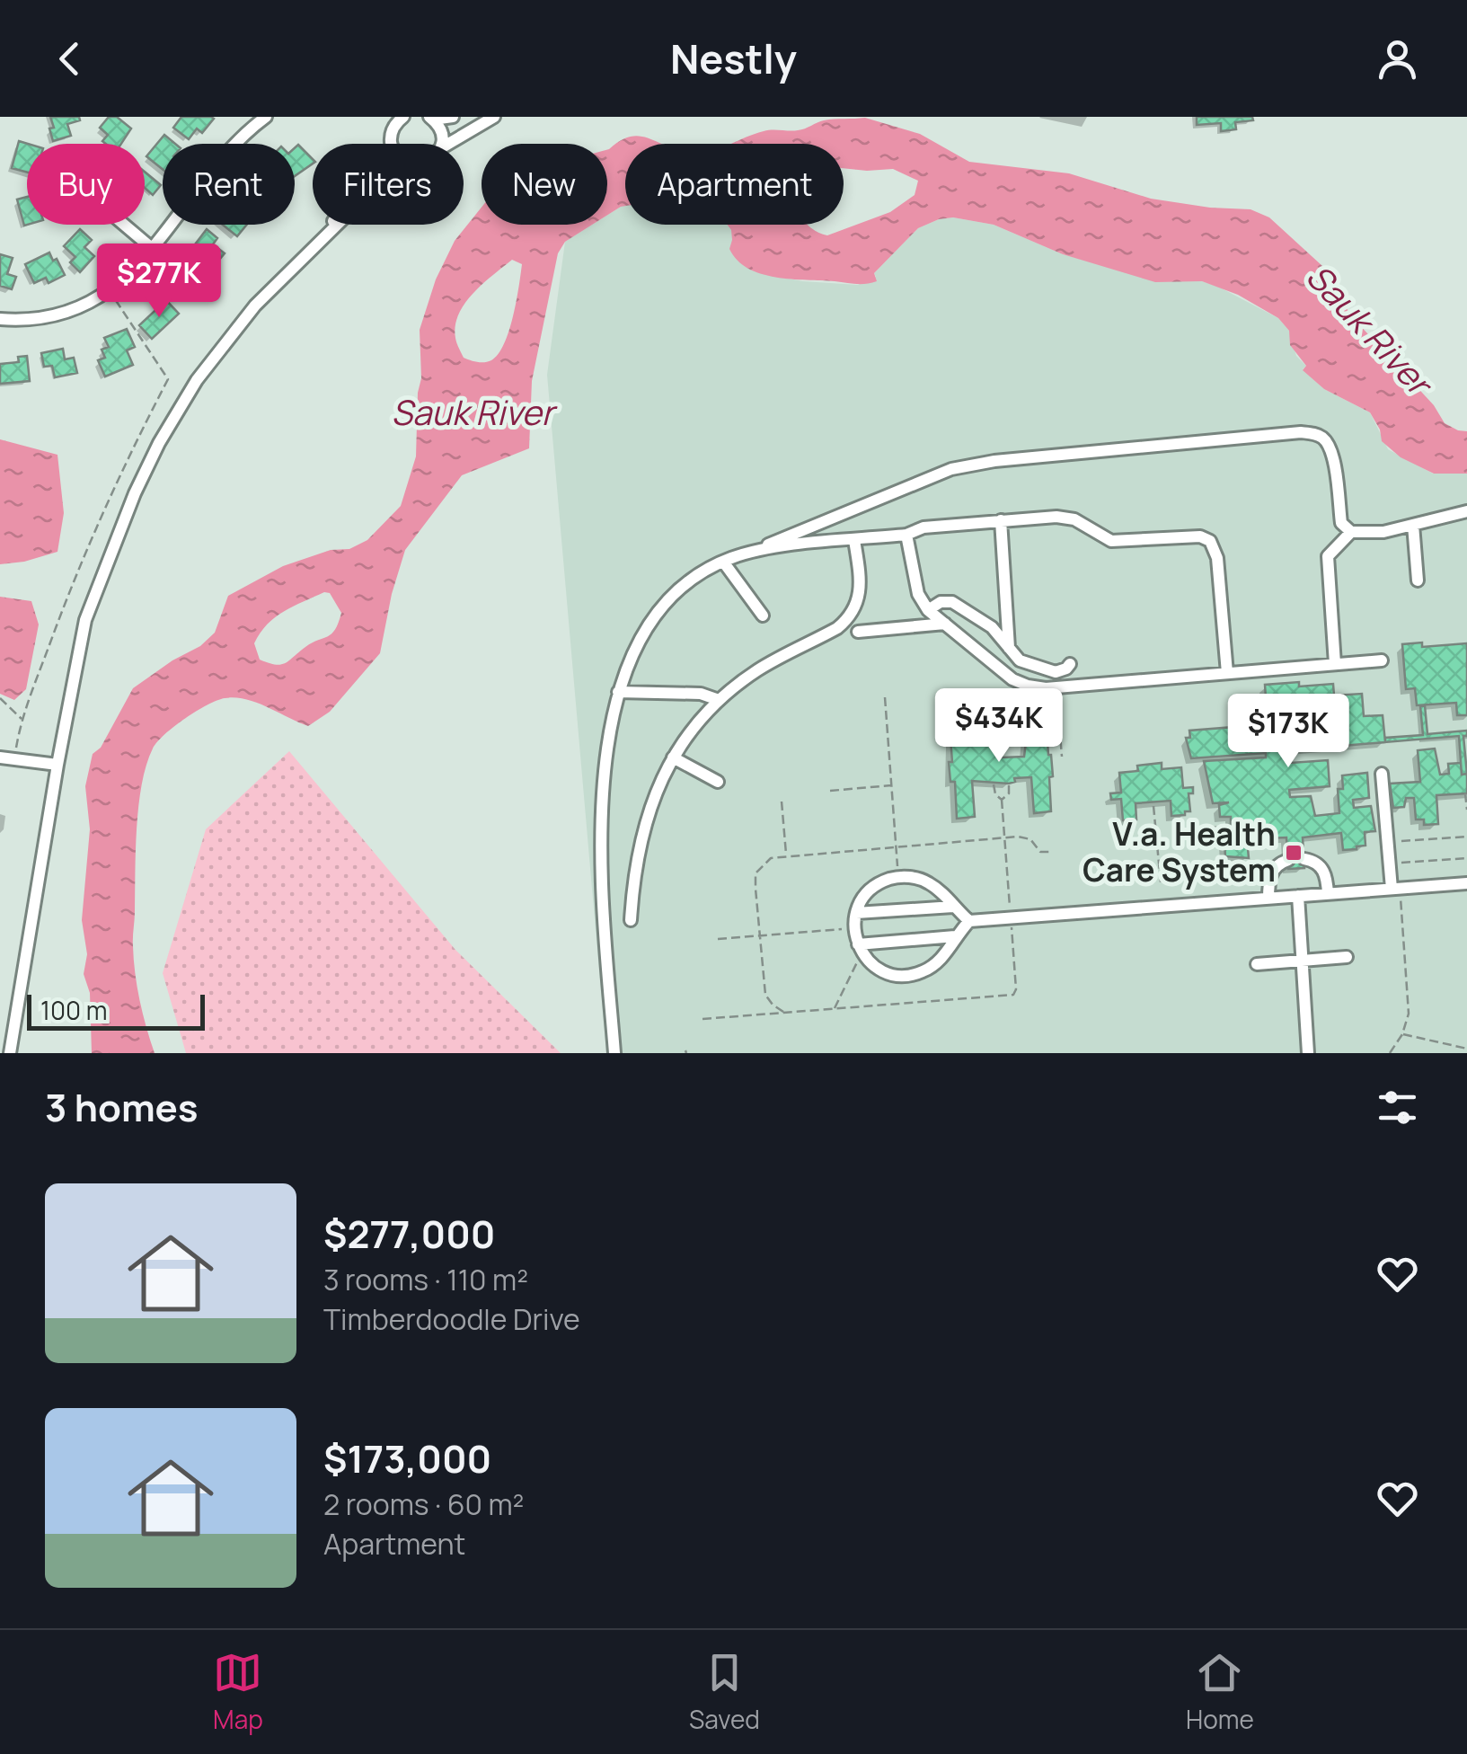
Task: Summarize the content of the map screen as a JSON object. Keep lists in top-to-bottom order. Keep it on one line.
{"water":["Sauk River"],"places":{"transit":["V.a. Health Care System"]},"scale_bar":"100 m","page":{"header":"Nestly","chip":["Buy","Rent","Filters","New","Apartment"],"price":["$277K","$434K","$173K"],"scale":"100 m","heading":"3 homes","list":[{"name":"$277,000","note":"3 rooms · 110 m² · Timberdoodle Drive"},{"name":"$173,000","note":"2 rooms · 60 m² · Apartment"}],"tabs":["Map","Saved","Home"]}}
